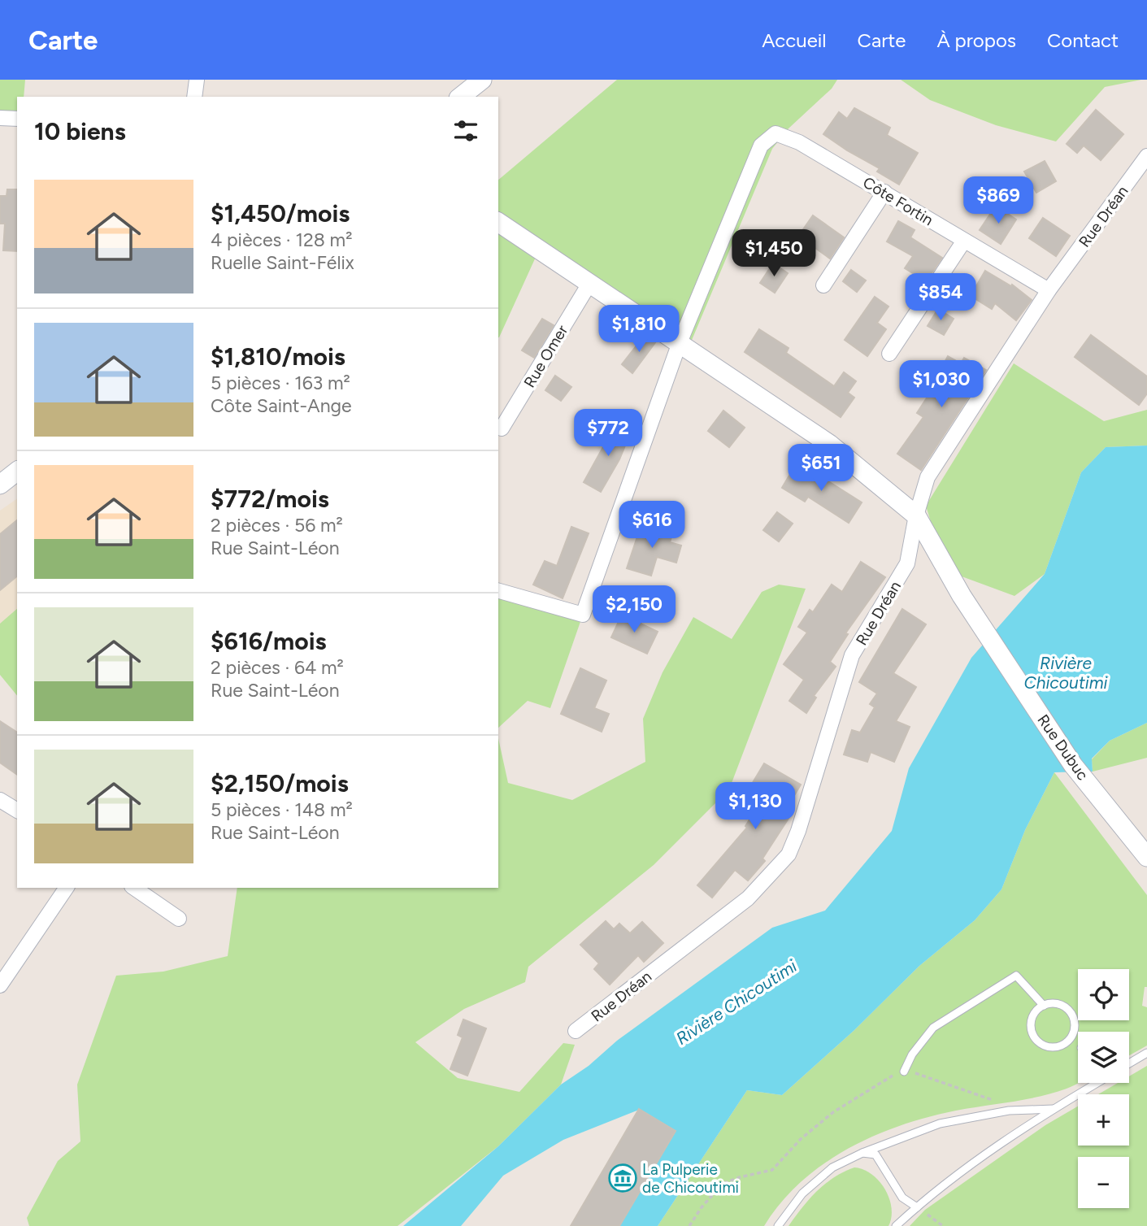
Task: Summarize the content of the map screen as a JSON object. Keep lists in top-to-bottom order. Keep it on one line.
{"streets":{"street":["Côte Fortin","Rue Dréan","Rue Omer","Rue Dubuc"]},"crossings":[["Côte Fortin","Rue Dréan"],["Rue Dréan","Rue Dubuc"]],"water":["Rivière Chicoutimi"],"places":{"museum":["La Pulperie de Chicoutimi"]},"page":{"header":"Carte","nav":["Accueil","Carte","À propos","Contact"],"heading":"10 biens","list":[{"name":"$1,450/mois","note":"4 pièces · 128 m² · Ruelle Saint-Félix"},{"name":"$1,810/mois","note":"5 pièces · 163 m² · Côte Saint-Ange"},{"name":"$772/mois","note":"2 pièces · 56 m² · Rue Saint-Léon"},{"name":"$616/mois","note":"2 pièces · 64 m² · Rue Saint-Léon"},{"name":"$2,150/mois","note":"5 pièces · 148 m² · Rue Saint-Léon"}],"price":["$869","$1,450","$854","$1,810","$1,030","$772","$651","$616","$2,150","$1,130"],"map_buttons":["+","−"]}}
